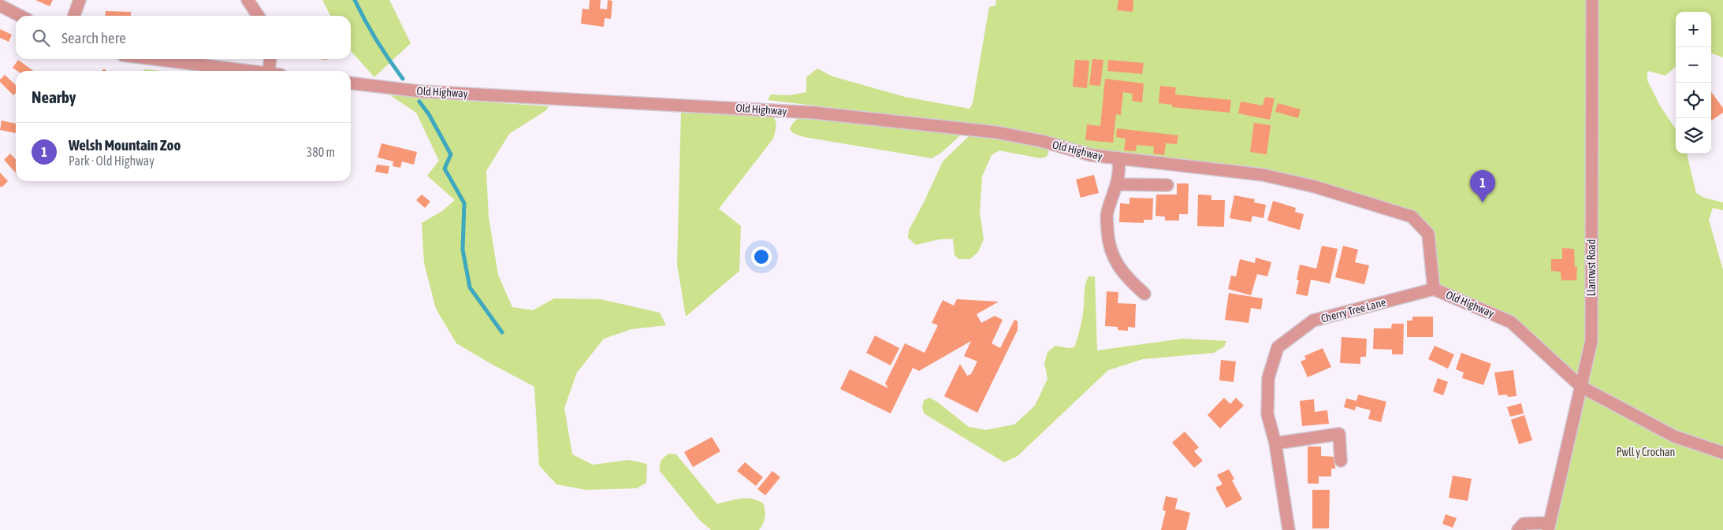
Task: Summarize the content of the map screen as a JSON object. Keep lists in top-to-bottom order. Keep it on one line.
{"streets":{"street":["Old Highway","Llanrwst Road","Cherry Tree Lane"]},"crossings":[["Old Highway","Llanrwst Road"],["Old Highway","Cherry Tree Lane"]],"parks":["Pwll y Crochan"],"page":{"map_buttons":["+","−"],"search":"Search here","heading":"Nearby","list":[{"mark":"1","name":"Welsh Mountain Zoo","note":"Park · Old Highway","value":"380 m"}],"pins":"1"}}
